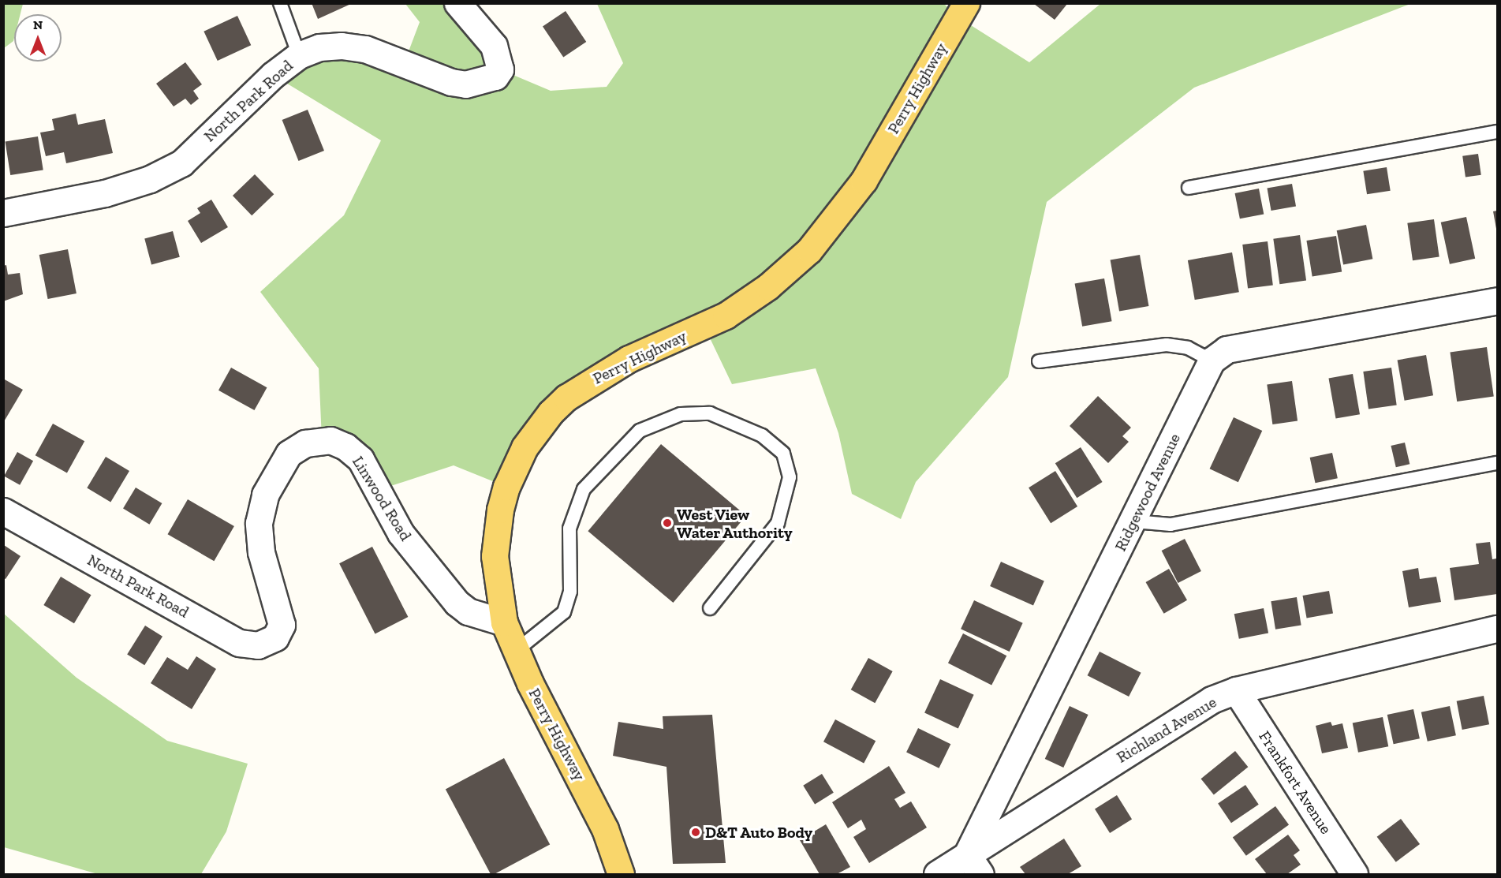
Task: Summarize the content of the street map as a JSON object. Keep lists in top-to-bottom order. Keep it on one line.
{"streets":{"main road":["Perry Highway"],"street":["North Park Road","Ridgewood Avenue","Linwood Road","Richland Avenue","Frankfort Avenue"]},"crossings":[["Perry Highway","Linwood Road"],["North Park Road","Linwood Road"],["Ridgewood Avenue","Richland Avenue"],["Richland Avenue","Frankfort Avenue"]],"places":["West View Water Authority","D&T Auto Body"],"north":"top"}
